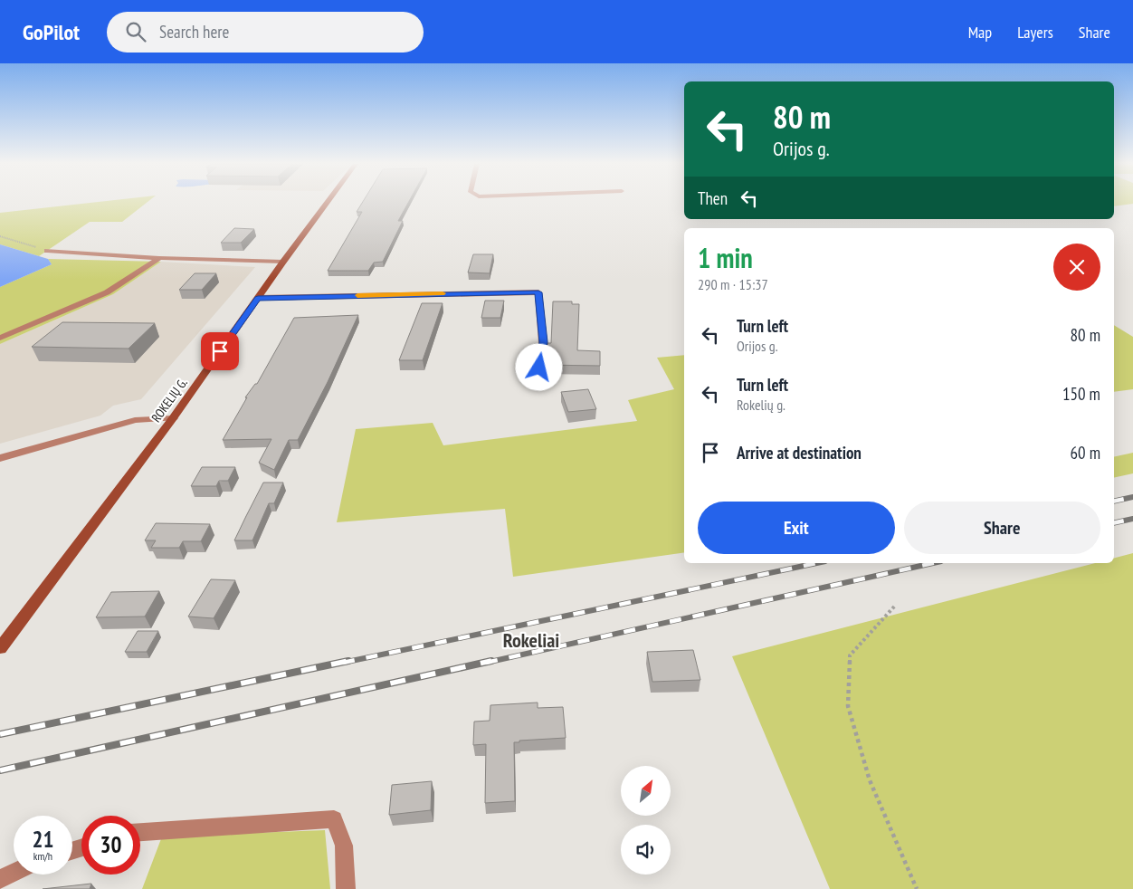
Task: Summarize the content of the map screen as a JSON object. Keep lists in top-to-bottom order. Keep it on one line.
{"streets":{"main road":["ROKELIŲ G."]},"districts":["Rokeliai"],"north":"top right","page":{"header":"GoPilot","search":"Search here","nav":["Map","Layers","Share"],"turn":["80 m","Orijos g."],"then":"Then","heading":["1 min","290 m · 15:37"],"list":[{"name":"Turn left","note":"Orijos g.","value":"80 m"},{"name":"Turn left","note":"Rokelių g.","value":"150 m"},{"name":"Arrive at destination","value":"60 m"}],"buttons":["Exit","Share"],"speed":"21 km/h","limit":"30"}}
